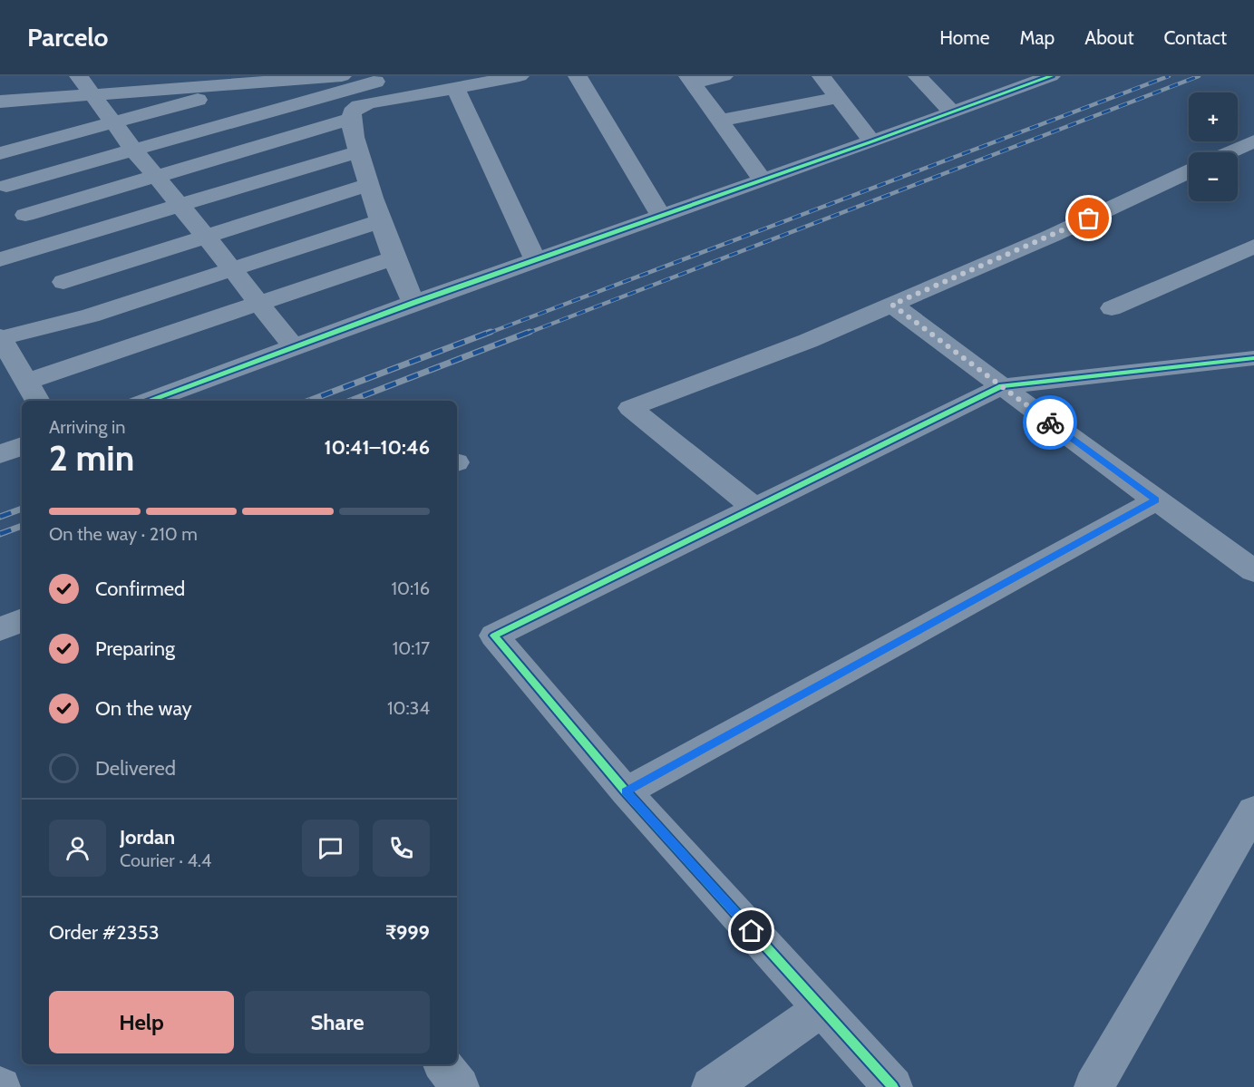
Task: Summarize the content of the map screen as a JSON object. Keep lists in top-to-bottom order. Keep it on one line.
{"page":{"header":"Parcelo","nav":["Home","Map","About","Contact"],"map_buttons":["+","−"],"heading":["2 min","Arriving in","10:41–10:46"],"panel":["Jordan","Courier · 4.4","Order #2353","₹999"],"bar":"On the way · 210 m","list":[["Confirmed","10:16"],["Preparing","10:17"],["On the way","10:34"],"Delivered"],"buttons":["Help","Share"]}}
